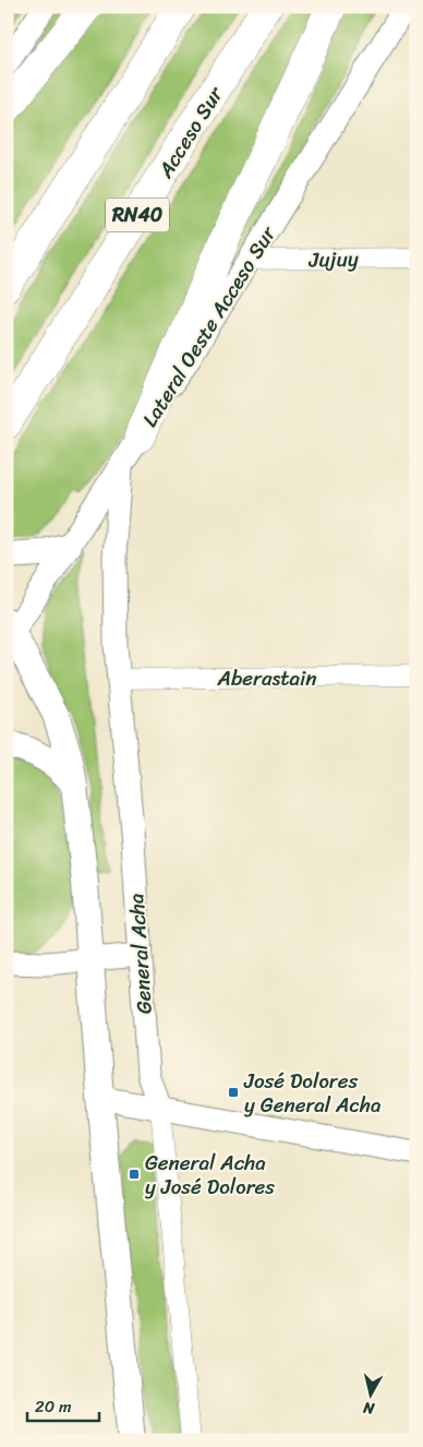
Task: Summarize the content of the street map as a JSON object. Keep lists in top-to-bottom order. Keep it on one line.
{"streets":{"highway":["Acceso Sur","RN40"],"street":["Jujuy","Lateral Oeste Acceso Sur","Aberastain","General Acha"]},"crossings":[["Jujuy","Lateral Oeste Acceso Sur"],["Lateral Oeste Acceso Sur","General Acha"],["Aberastain","General Acha"]],"places":{"transit":["José Dolores y General Acha","General Acha y José Dolores"]},"scale_bar":"20 m","north":"bottom"}
